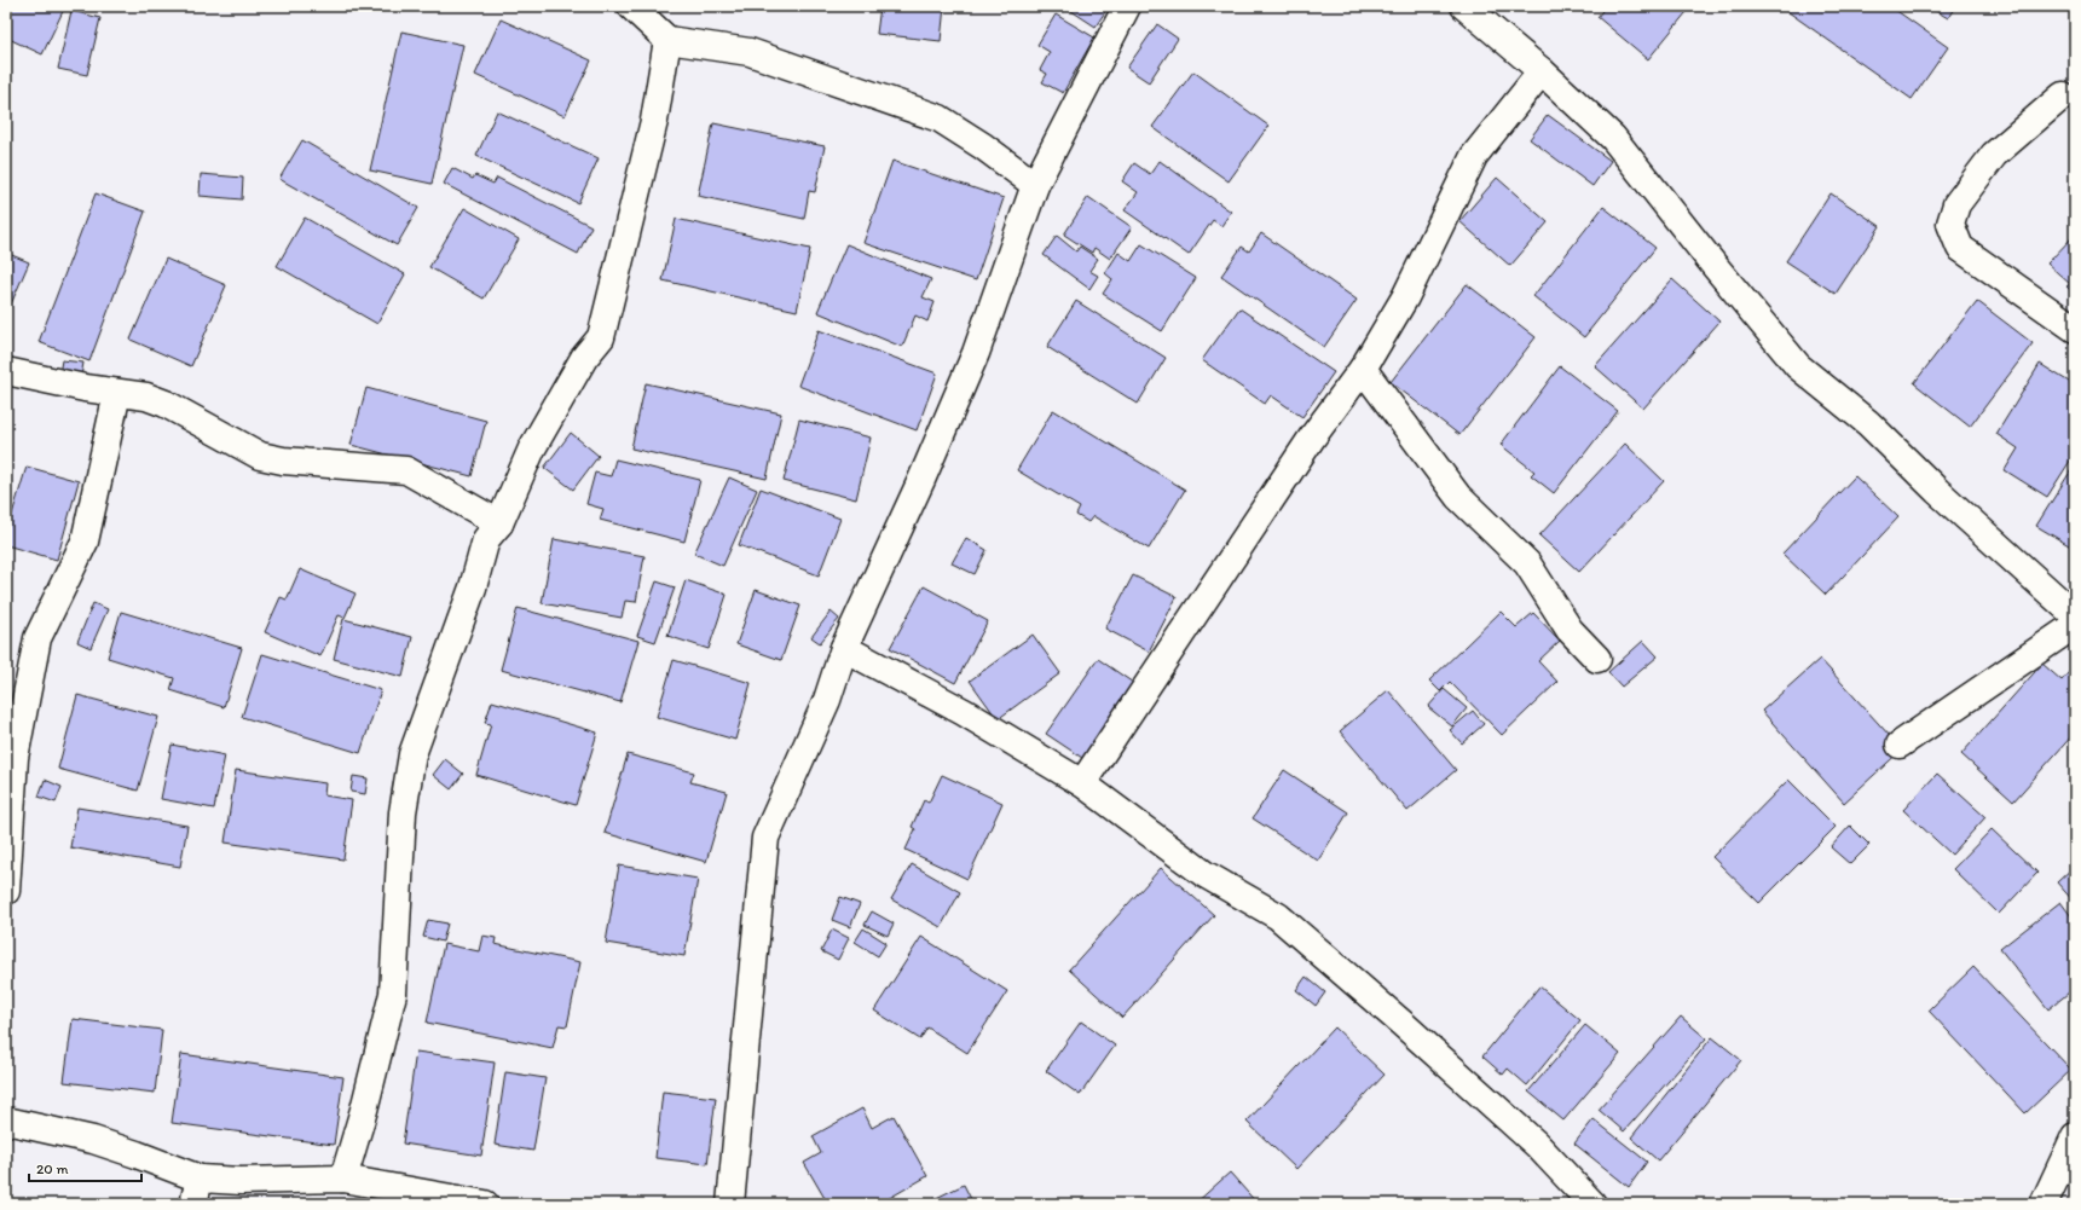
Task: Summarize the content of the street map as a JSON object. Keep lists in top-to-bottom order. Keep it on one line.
{"scale_bar":"20 m"}
